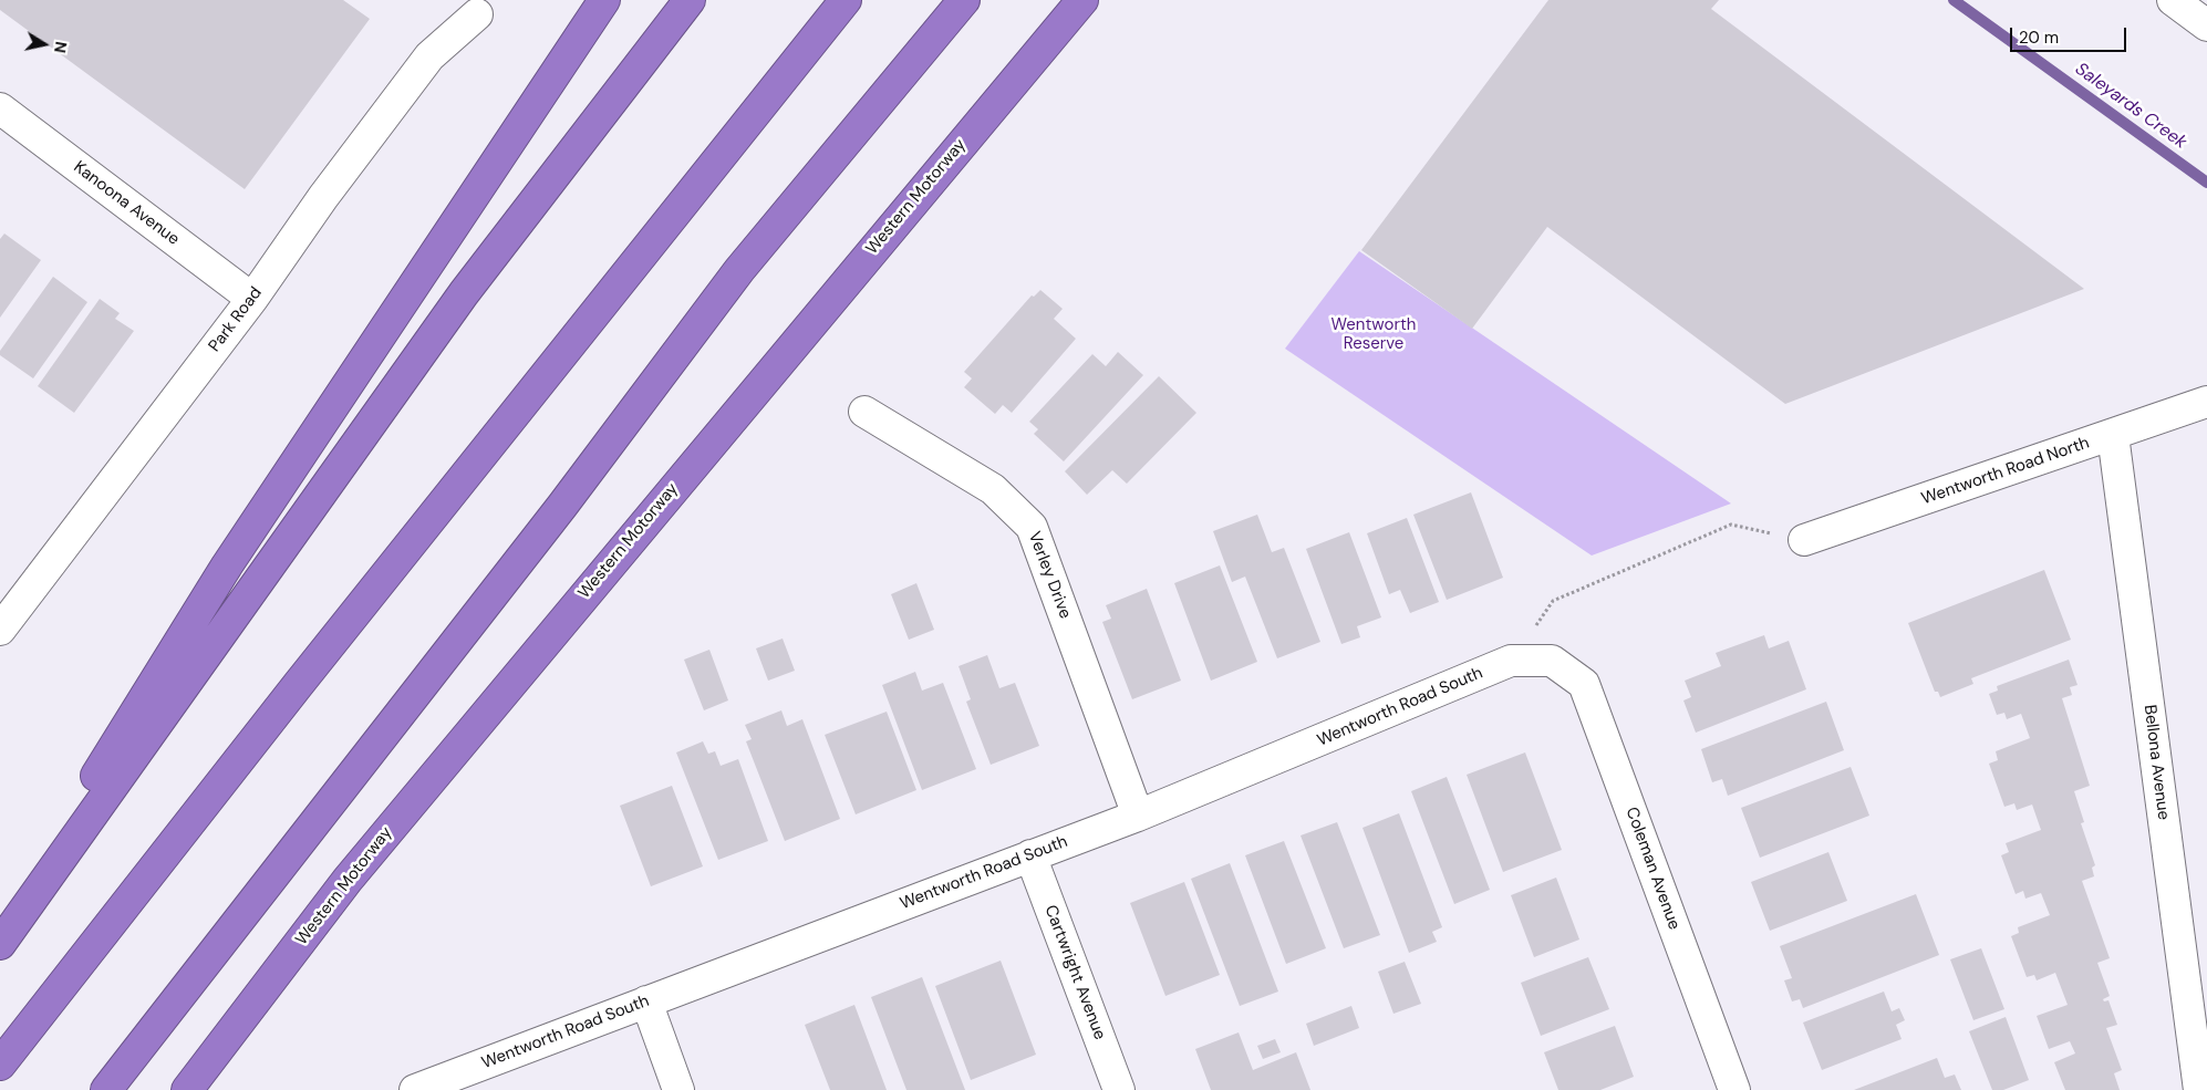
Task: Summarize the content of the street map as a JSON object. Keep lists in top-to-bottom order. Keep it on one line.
{"streets":{"highway":["Western Motorway"],"street":["Kanoona Avenue","Park Road","Wentworth Road North","Verley Drive","Wentworth Road South","Bellona Avenue","Coleman Avenue","Cartwright Avenue"]},"crossings":[["Kanoona Avenue","Park Road"],["Wentworth Road North","Bellona Avenue"],["Verley Drive","Wentworth Road South"],["Wentworth Road South","Coleman Avenue"],["Wentworth Road South","Cartwright Avenue"]],"water":["Saleyards Creek"],"parks":["Wentworth Reserve"],"scale_bar":"20 m","north":"right"}
